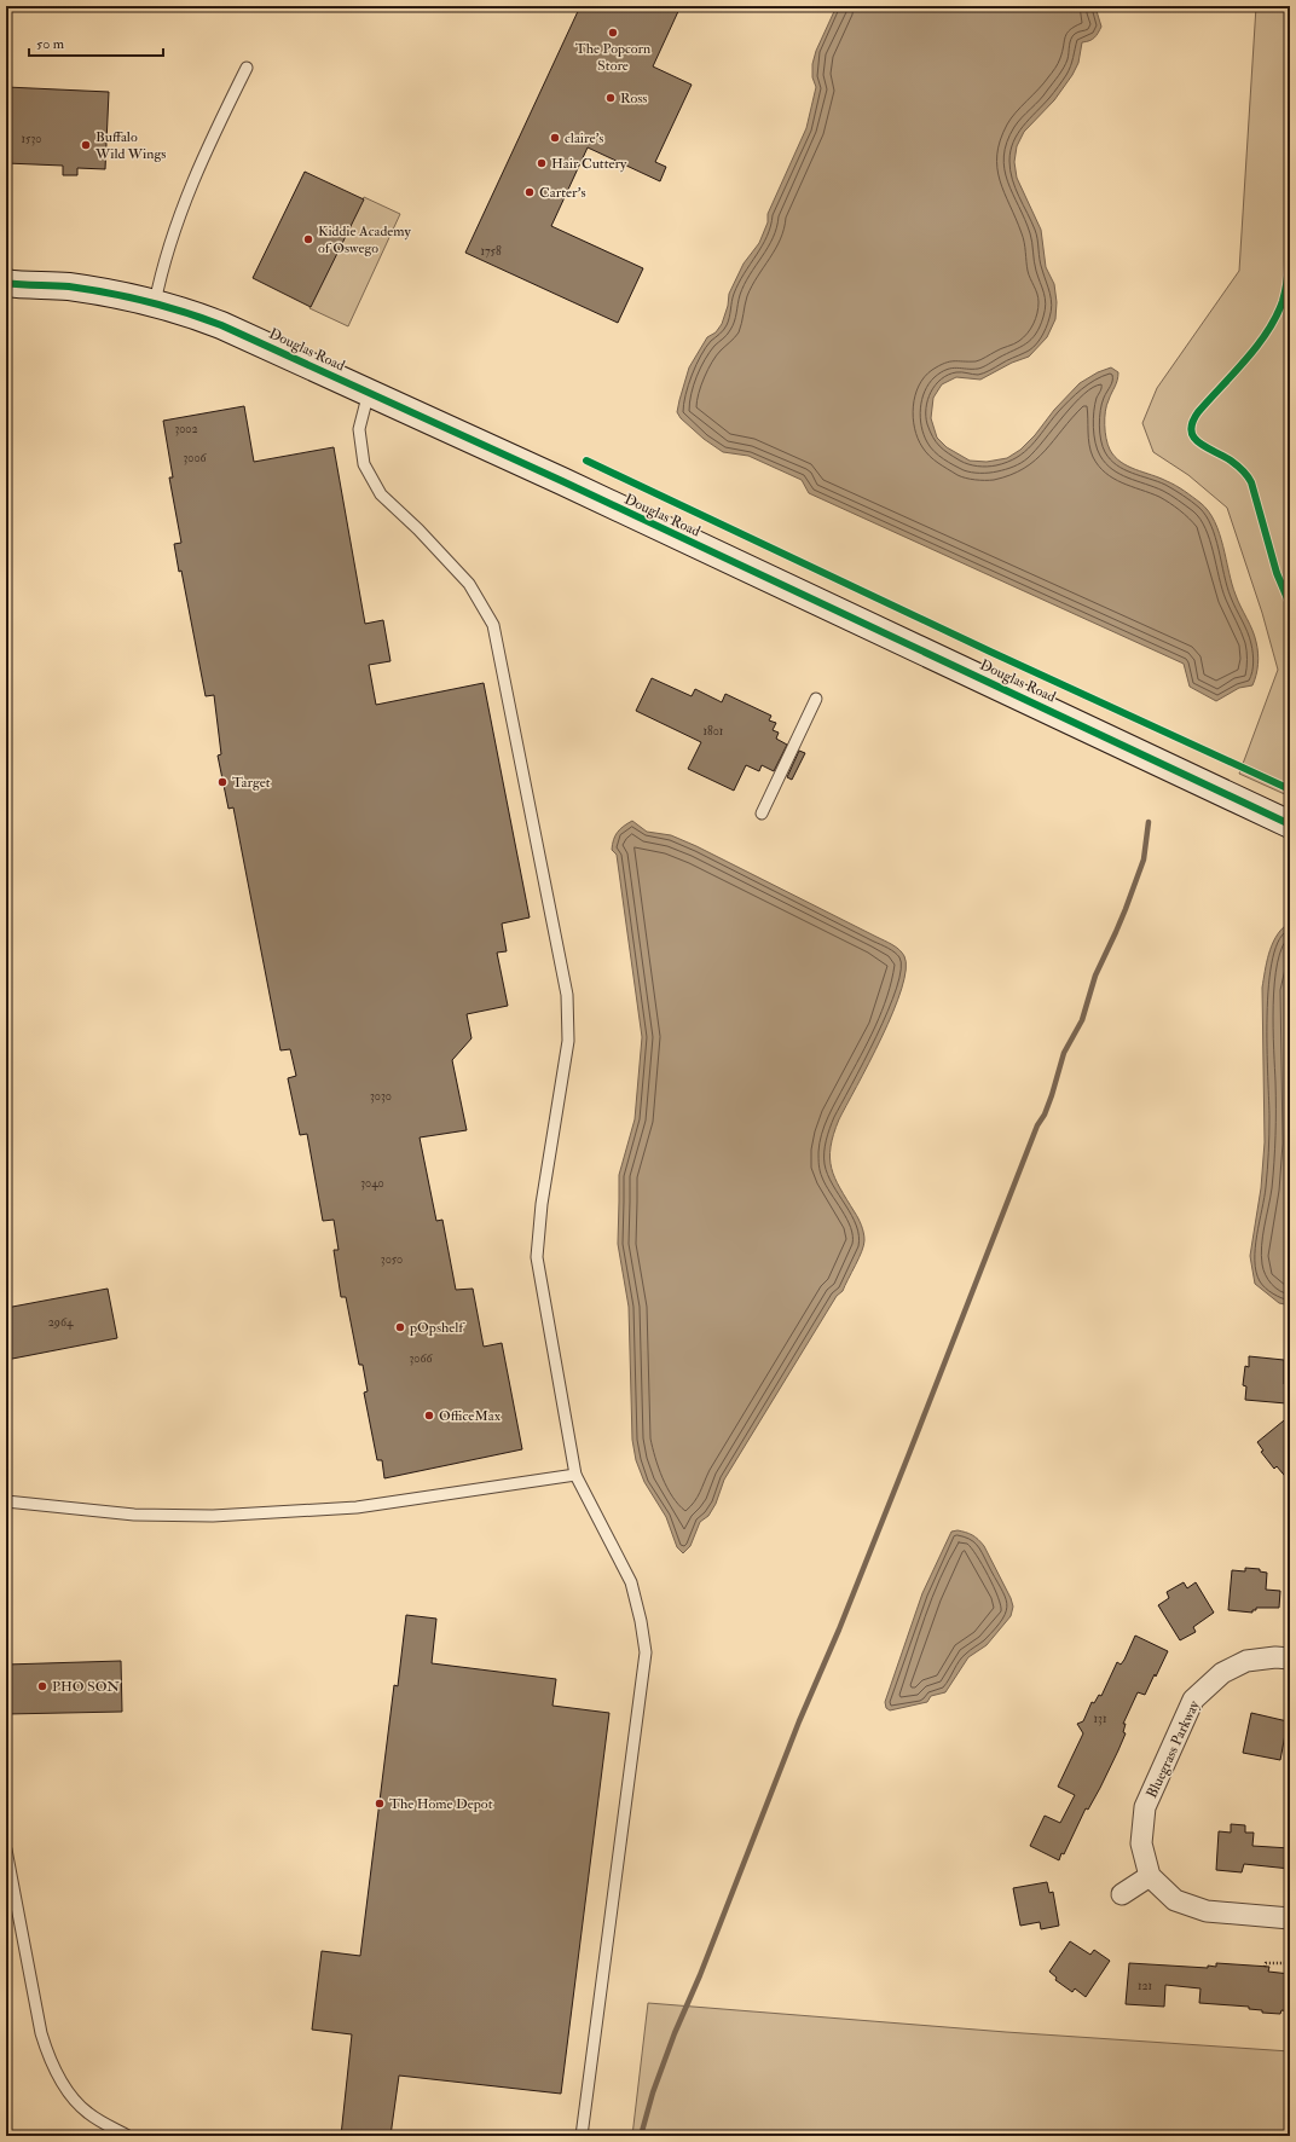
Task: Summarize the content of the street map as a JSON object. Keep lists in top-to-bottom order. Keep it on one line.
{"streets":{"street":["Douglas Road","Bluegrass Parkway"]},"places":["The Popcorn Store","Ross","claire's","Buffalo Wild Wings","Hair Cuttery","Carter's","Kiddie Academy of Oswego","Target","pOpshelf","OfficeMax","PHO SON","The Home Depot"],"house_numbers":["1530","1758","3002","3006","1801","3030","3040","3050","2964","3066","131","121"],"scale_bar":"50 m"}
